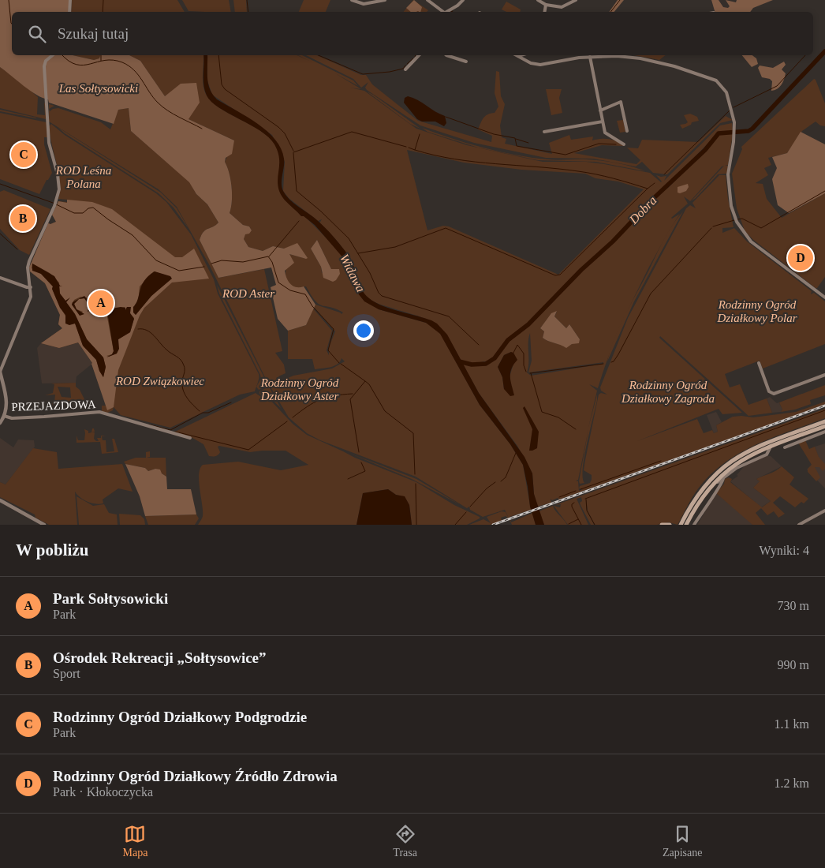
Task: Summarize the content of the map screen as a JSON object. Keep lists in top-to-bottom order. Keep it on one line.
{"streets":{"street":["PRZEJAZDOWA"]},"water":["Dobra","Widawa"],"parks":["Las Sołtysowicki","ROD Leśna Polana","ROD Aster","Rodzinny Ogród Działkowy Polar","ROD Związkowiec","Rodzinny Ogród Działkowy Aster","Rodzinny Ogród Działkowy Zagroda"],"page":{"search":"Szukaj tutaj","pins":["C","B","D","A"],"heading":["W pobliżu","Wyniki: 4"],"list":[{"mark":"A","name":"Park Sołtysowicki","note":"Park","value":"730 m"},{"mark":"B","name":"Ośrodek Rekreacji „Sołtysowice”","note":"Sport","value":"990 m"},{"mark":"C","name":"Rodzinny Ogród Działkowy Podgrodzie","note":"Park","value":"1.1 km"},{"mark":"D","name":"Rodzinny Ogród Działkowy Źródło Zdrowia","note":"Park · Kłokoczycka","value":"1.2 km"}],"nav":["Mapa","Trasa","Zapisane"]}}
